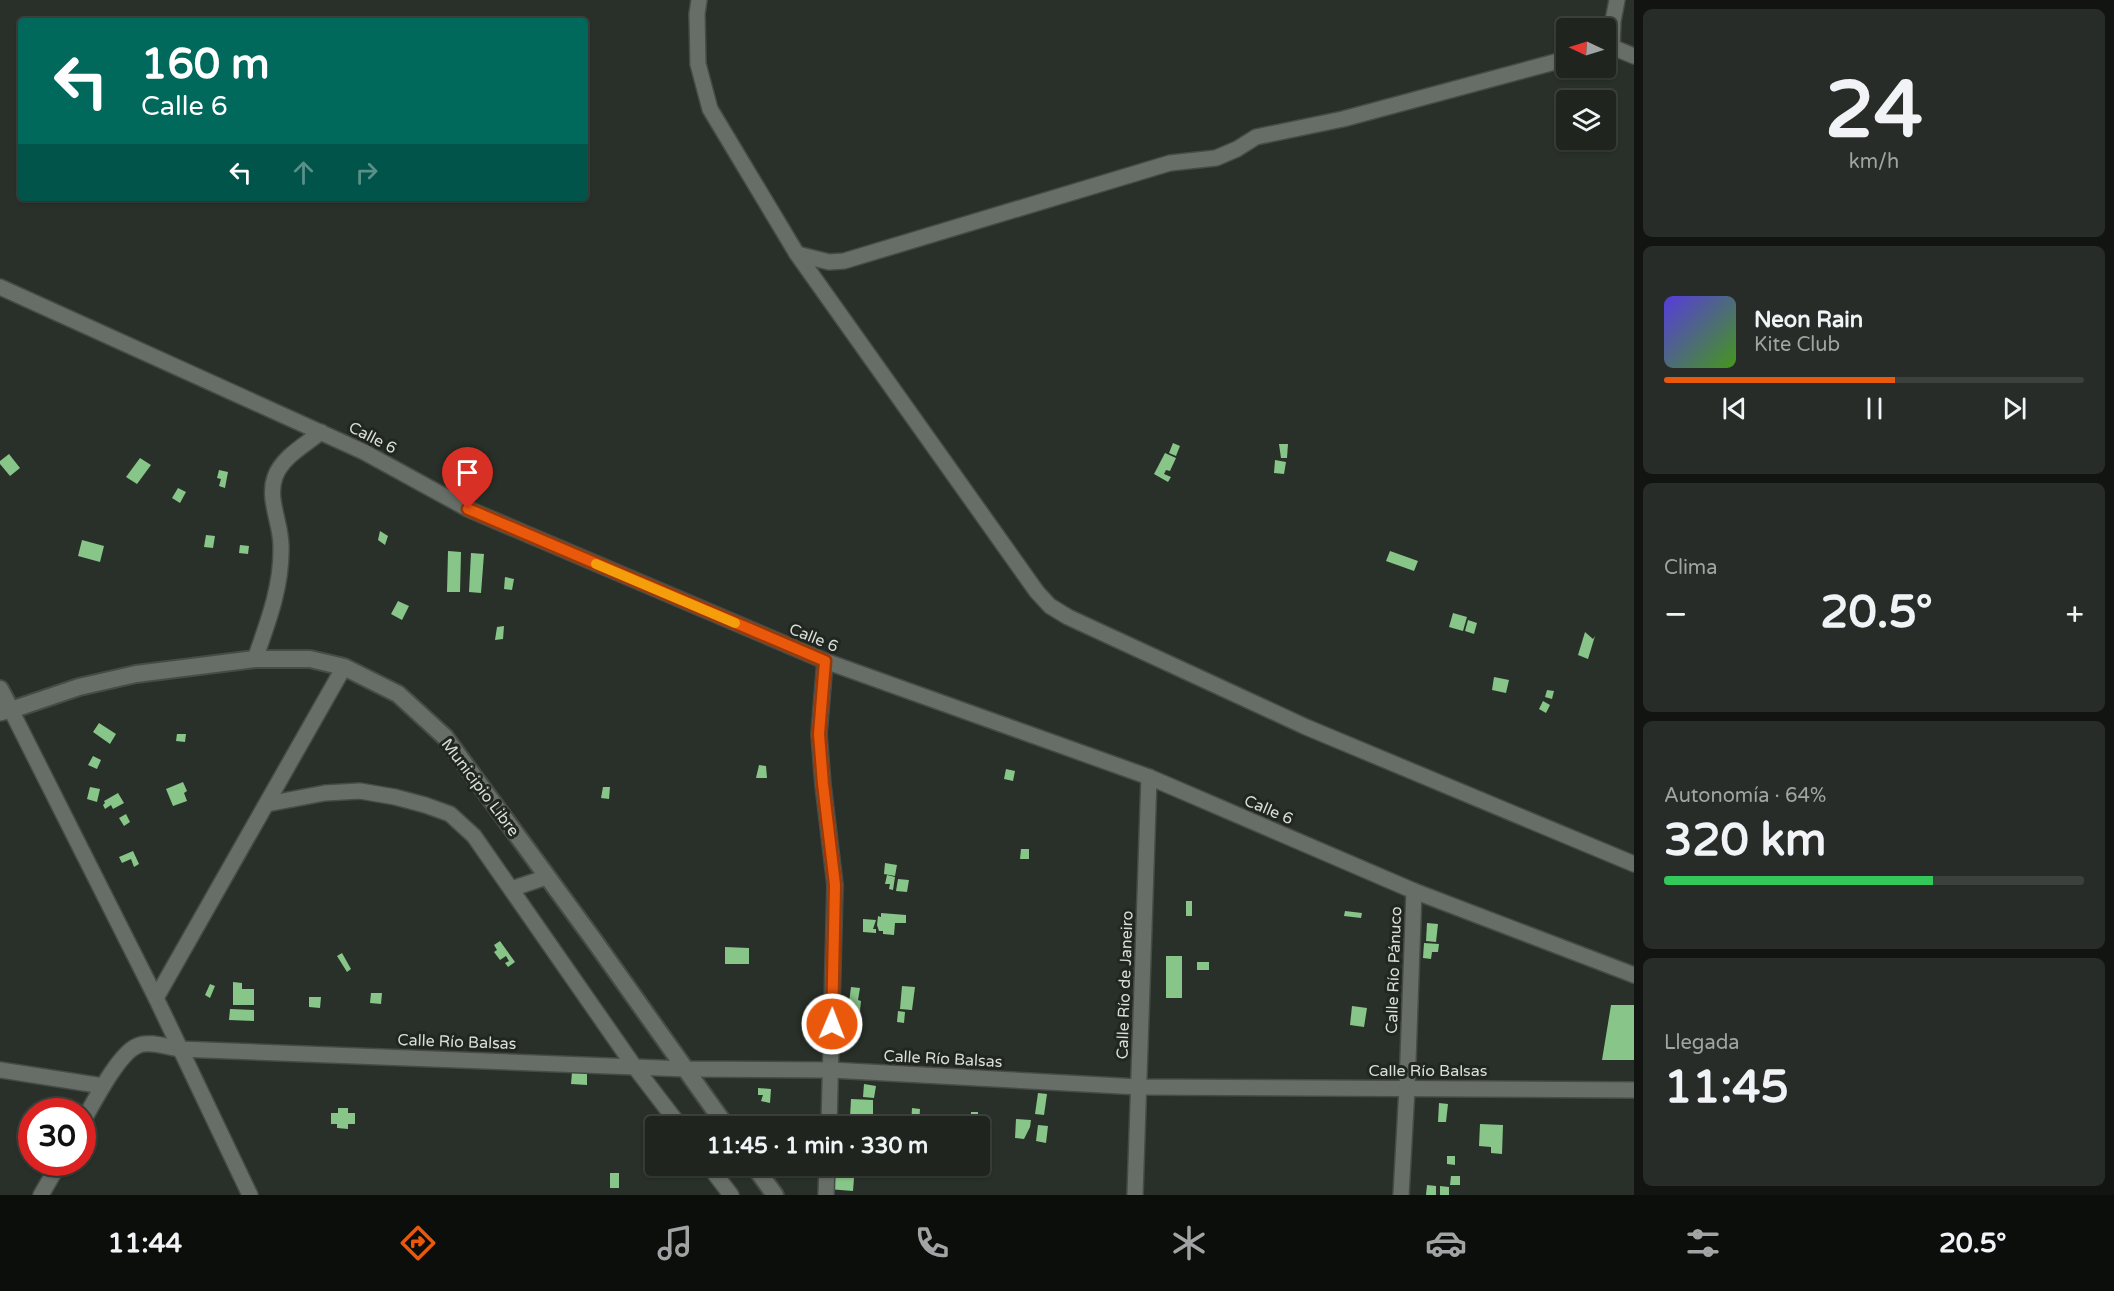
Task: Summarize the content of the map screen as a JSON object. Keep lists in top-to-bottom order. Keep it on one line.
{"streets":{"street":["Calle 6","Municipio Libre","Calle Río Pánuco","Calle Río de Janeiro","Calle Río Balsas"]},"crossings":[["Calle 6","Calle Río Pánuco"],["Calle 6","Calle Río de Janeiro"],["Municipio Libre","Calle Río Balsas"],["Calle Río Pánuco","Calle Río Balsas"],["Calle Río de Janeiro","Calle Río Balsas"]],"north":"left","page":{"tile":[["24","km/h"],"Clima",["Autonomía · 64%","320 km"],["Llegada","11:45"]],"turn":["160 m","Calle 6"],"song":["Neon Rain","Kite Club"],"heat":["−","20.5°","+"],"limit":"30","trip":"11:45 · 1 min · 330 m","tabs":["11:44","20.5°"]}}
